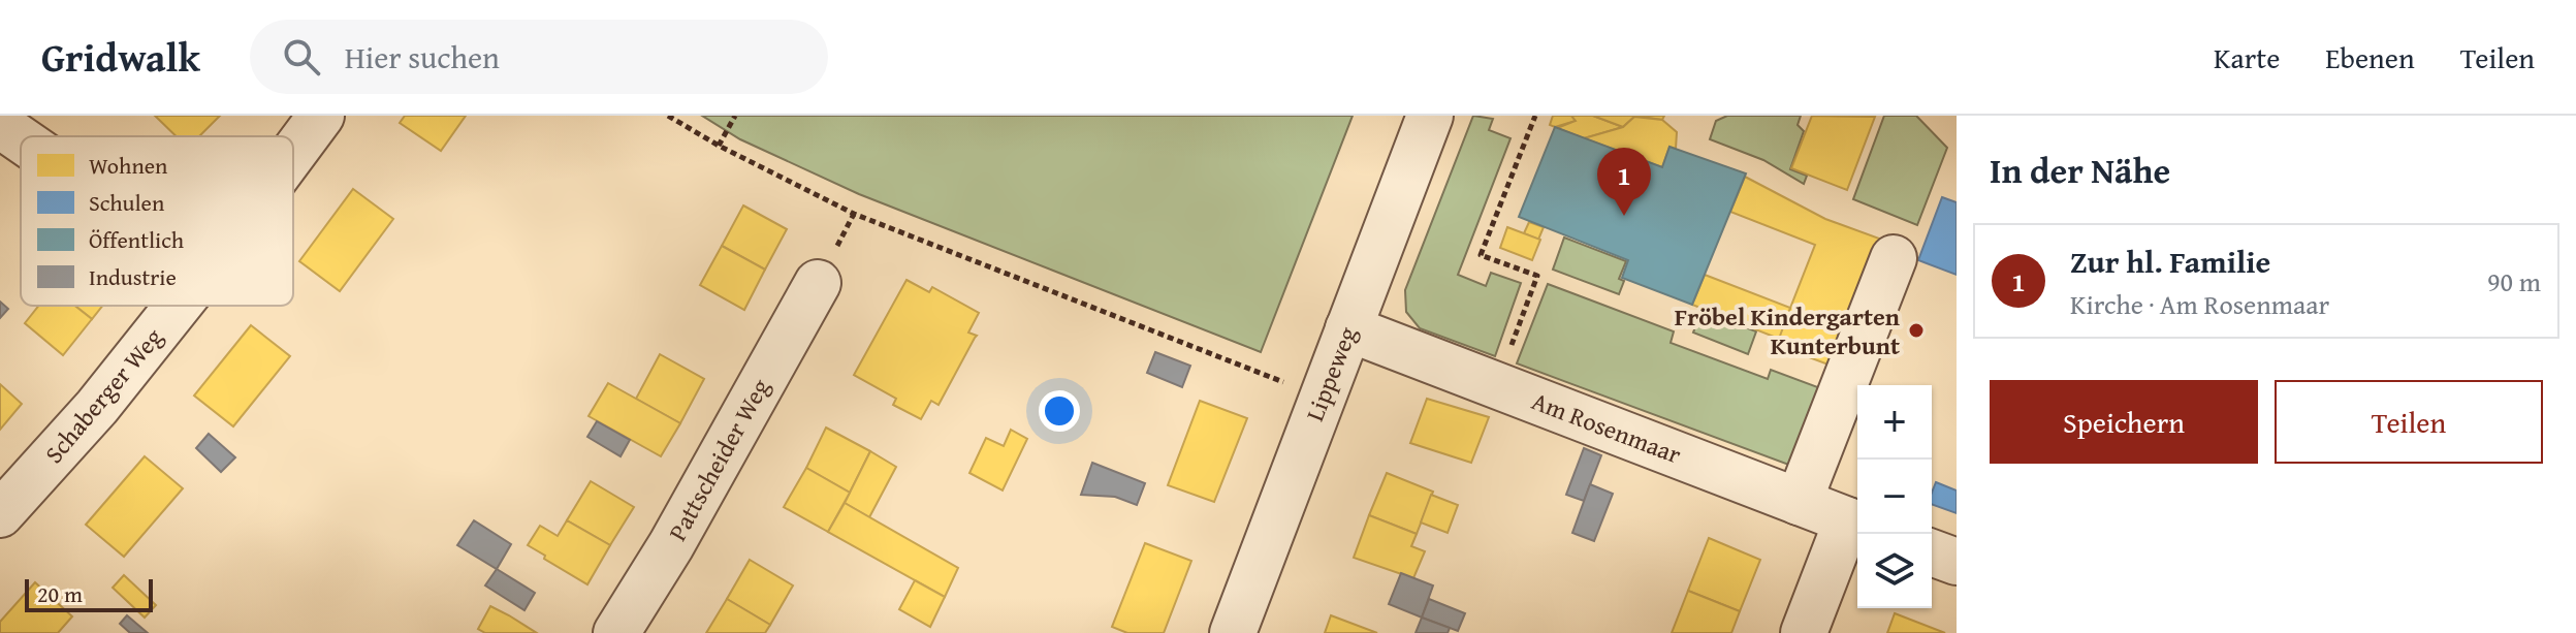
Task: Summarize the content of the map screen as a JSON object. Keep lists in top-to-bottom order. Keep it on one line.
{"streets":{"street":["Lippeweg","Schaberger Weg","Am Rosenmaar","Pattscheider Weg"]},"crossings":[["Lippeweg","Am Rosenmaar"]],"places":["Fröbel Kindergarten Kunterbunt"],"legend":["Wohnen","Schulen","Öffentlich","Industrie"],"scale_bar":"20 m","page":{"header":"Gridwalk","search":"Hier suchen","nav":["Karte","Ebenen","Teilen"],"heading":"In der Nähe","pins":"1","list":[{"mark":"1","name":"Zur hl. Familie","note":"Kirche · Am Rosenmaar","value":"90 m"}],"buttons":["Speichern","Teilen"],"map_buttons":["+","−"],"scale":"20 m"}}
